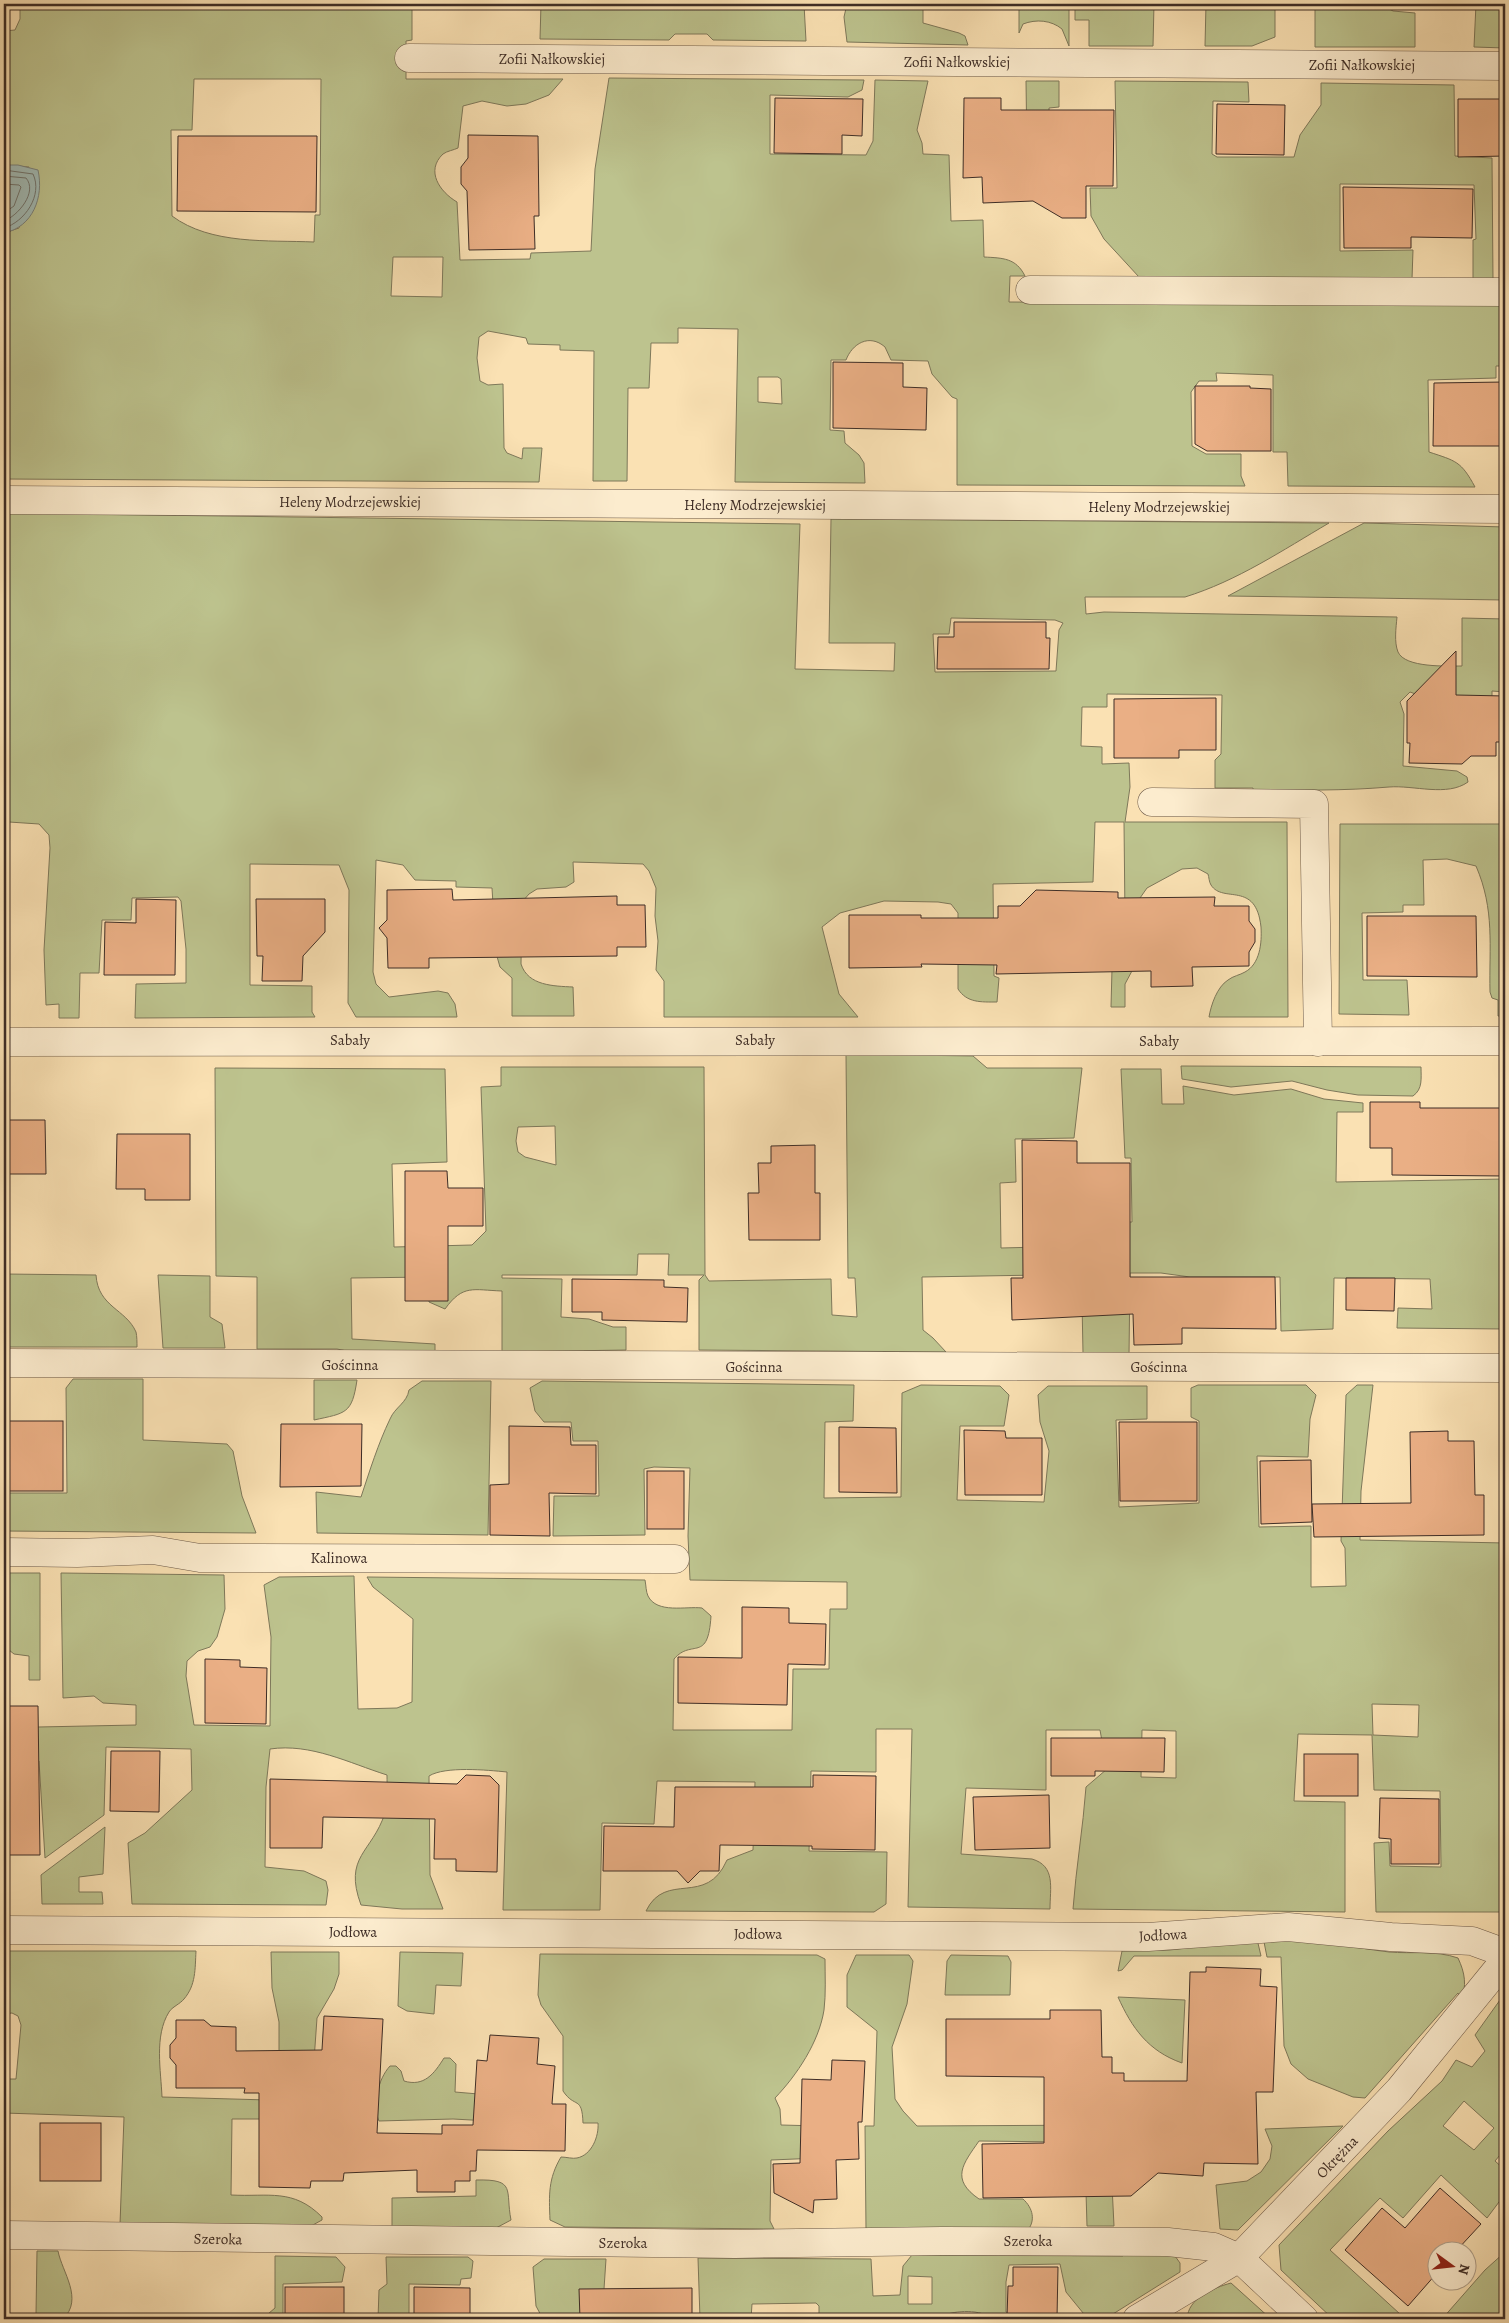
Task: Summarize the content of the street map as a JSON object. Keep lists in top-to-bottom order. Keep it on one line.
{"streets":{"street":["Zofii Nałkowskiej","Heleny Modrzejewskiej","Sabały","Gościnna","Kalinowa","Jodłowa","Okrężna","Szeroka"]},"crossings":[["Jodłowa","Okrężna"],["Okrężna","Szeroka"]],"north":"right"}
